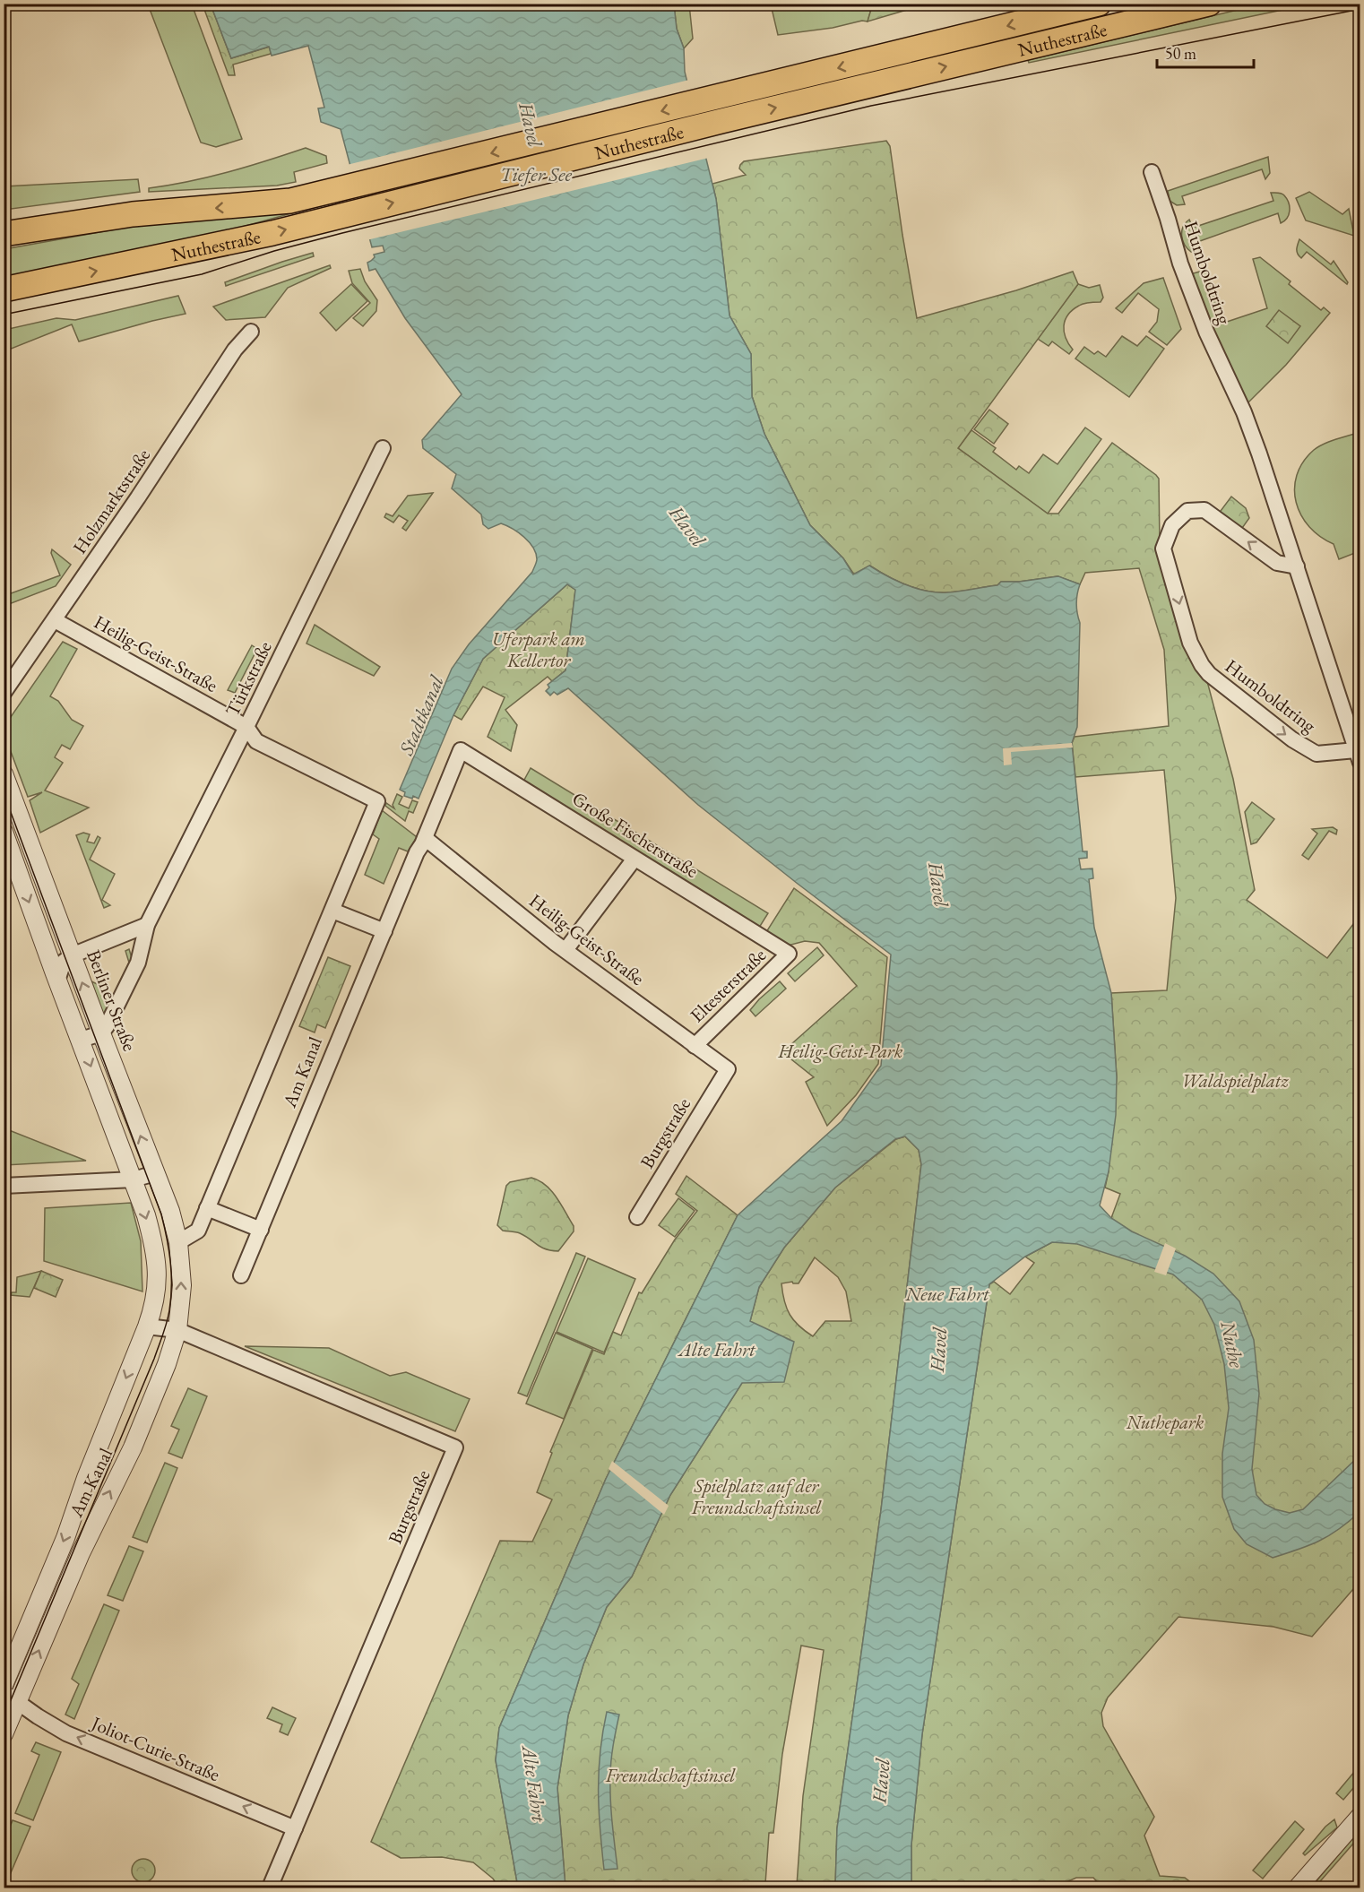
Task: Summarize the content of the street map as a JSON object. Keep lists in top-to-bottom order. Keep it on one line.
{"streets":{"highway":["Nuthestraße"],"street":["Humboldtring","Holzmarktstraße","Heilig-Geist-Straße","Türkstraße","Große Fischerstraße","Eltesterstraße","Berliner Straße","Am Kanal","Burgstraße","Joliot-Curie-Straße"]},"crossings":[["Holzmarktstraße","Heilig-Geist-Straße"],["Heilig-Geist-Straße","Türkstraße"],["Heilig-Geist-Straße","Eltesterstraße"],["Heilig-Geist-Straße","Am Kanal"],["Heilig-Geist-Straße","Burgstraße"],["Türkstraße","Berliner Straße"],["Große Fischerstraße","Eltesterstraße"],["Große Fischerstraße","Am Kanal"],["Berliner Straße","Am Kanal"],["Am Kanal","Burgstraße"],["Am Kanal","Joliot-Curie-Straße"],["Burgstraße","Joliot-Curie-Straße"]],"one_way":["Joliot-Curie-Straße"],"water":["Havel","Tiefer See","Stadtkanal","Neue Fahrt","Nuthe","Alte Fahrt"],"parks":["Uferpark am Kellertor","Heilig-Geist-Park","Waldspielplatz","Nuthepark","Spielplatz auf der Freundschaftsinsel","Freundschaftsinsel"],"scale_bar":"50 m"}
